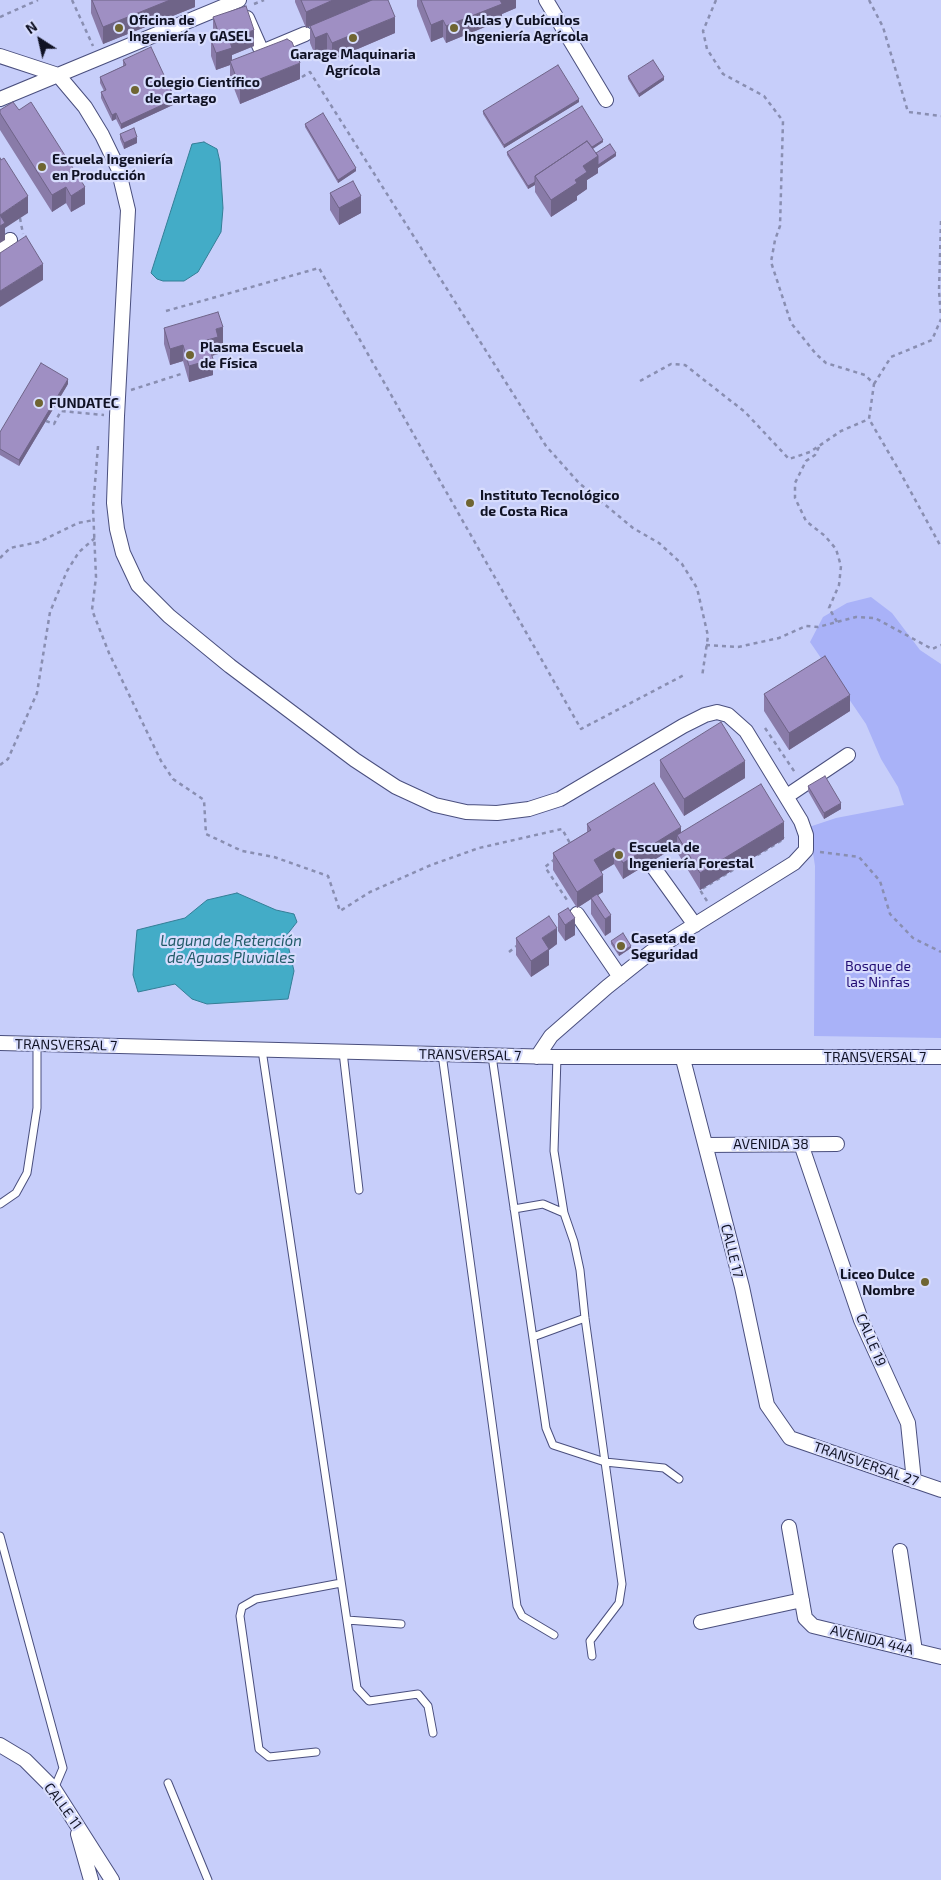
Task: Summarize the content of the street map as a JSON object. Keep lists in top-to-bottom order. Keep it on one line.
{"streets":{"street":["TRANSVERSAL 7","AVENIDA 38","CALLE 17","CALLE 19","TRANSVERSAL 27","AVENIDA 44A","CALLE 11"]},"crossings":[["TRANSVERSAL 7","CALLE 17"],["AVENIDA 38","CALLE 17"],["AVENIDA 38","CALLE 19"],["CALLE 17","TRANSVERSAL 27"],["CALLE 19","TRANSVERSAL 27"]],"water":["Laguna de Retención de Aguas Pluviales"],"parks":["Bosque de las Ninfas"],"places":["Oficina de Ingeniería y GASEL","Aulas y Cubículos Ingeniería Agrícola","Garage Maquinaria Agrícola","Colegio Científico de Cartago","Escuela Ingeniería en Producción","Plasma Escuela de Física","FUNDATEC","Instituto Tecnológico de Costa Rica","Escuela de Ingeniería Forestal","Caseta de Seguridad","Liceo Dulce Nombre"],"north":"top left"}
